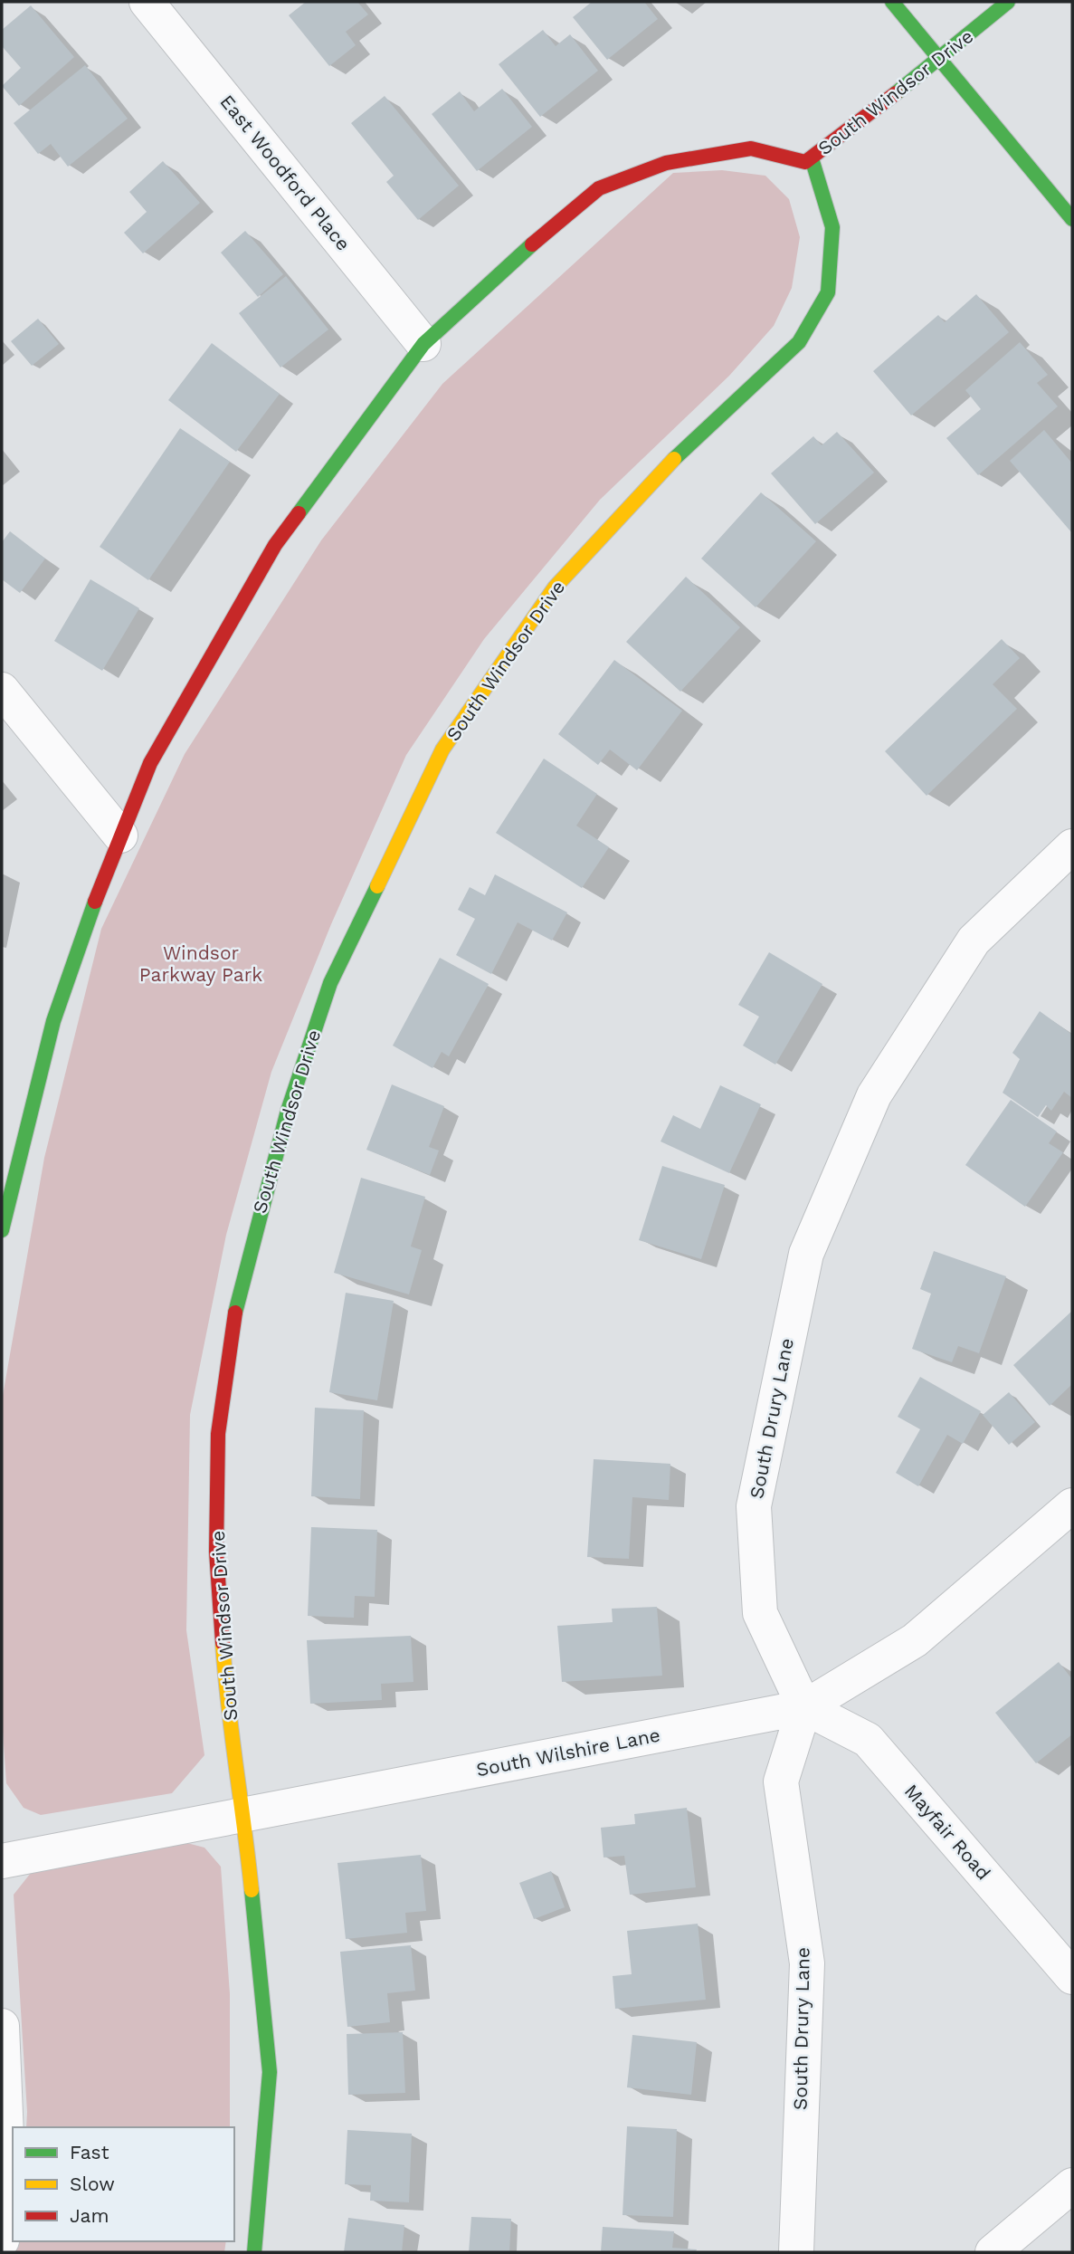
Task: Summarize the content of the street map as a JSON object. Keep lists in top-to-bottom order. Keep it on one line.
{"streets":{"street":["South Windsor Drive","East Woodford Place","South Drury Lane","South Wilshire Lane","Mayfair Road"]},"crossings":[["South Windsor Drive","East Woodford Place"],["South Windsor Drive","South Wilshire Lane"],["South Drury Lane","South Wilshire Lane"],["South Drury Lane","Mayfair Road"],["South Wilshire Lane","Mayfair Road"]],"parks":["Windsor Parkway Park"],"legend":["Fast","Slow","Jam"]}
